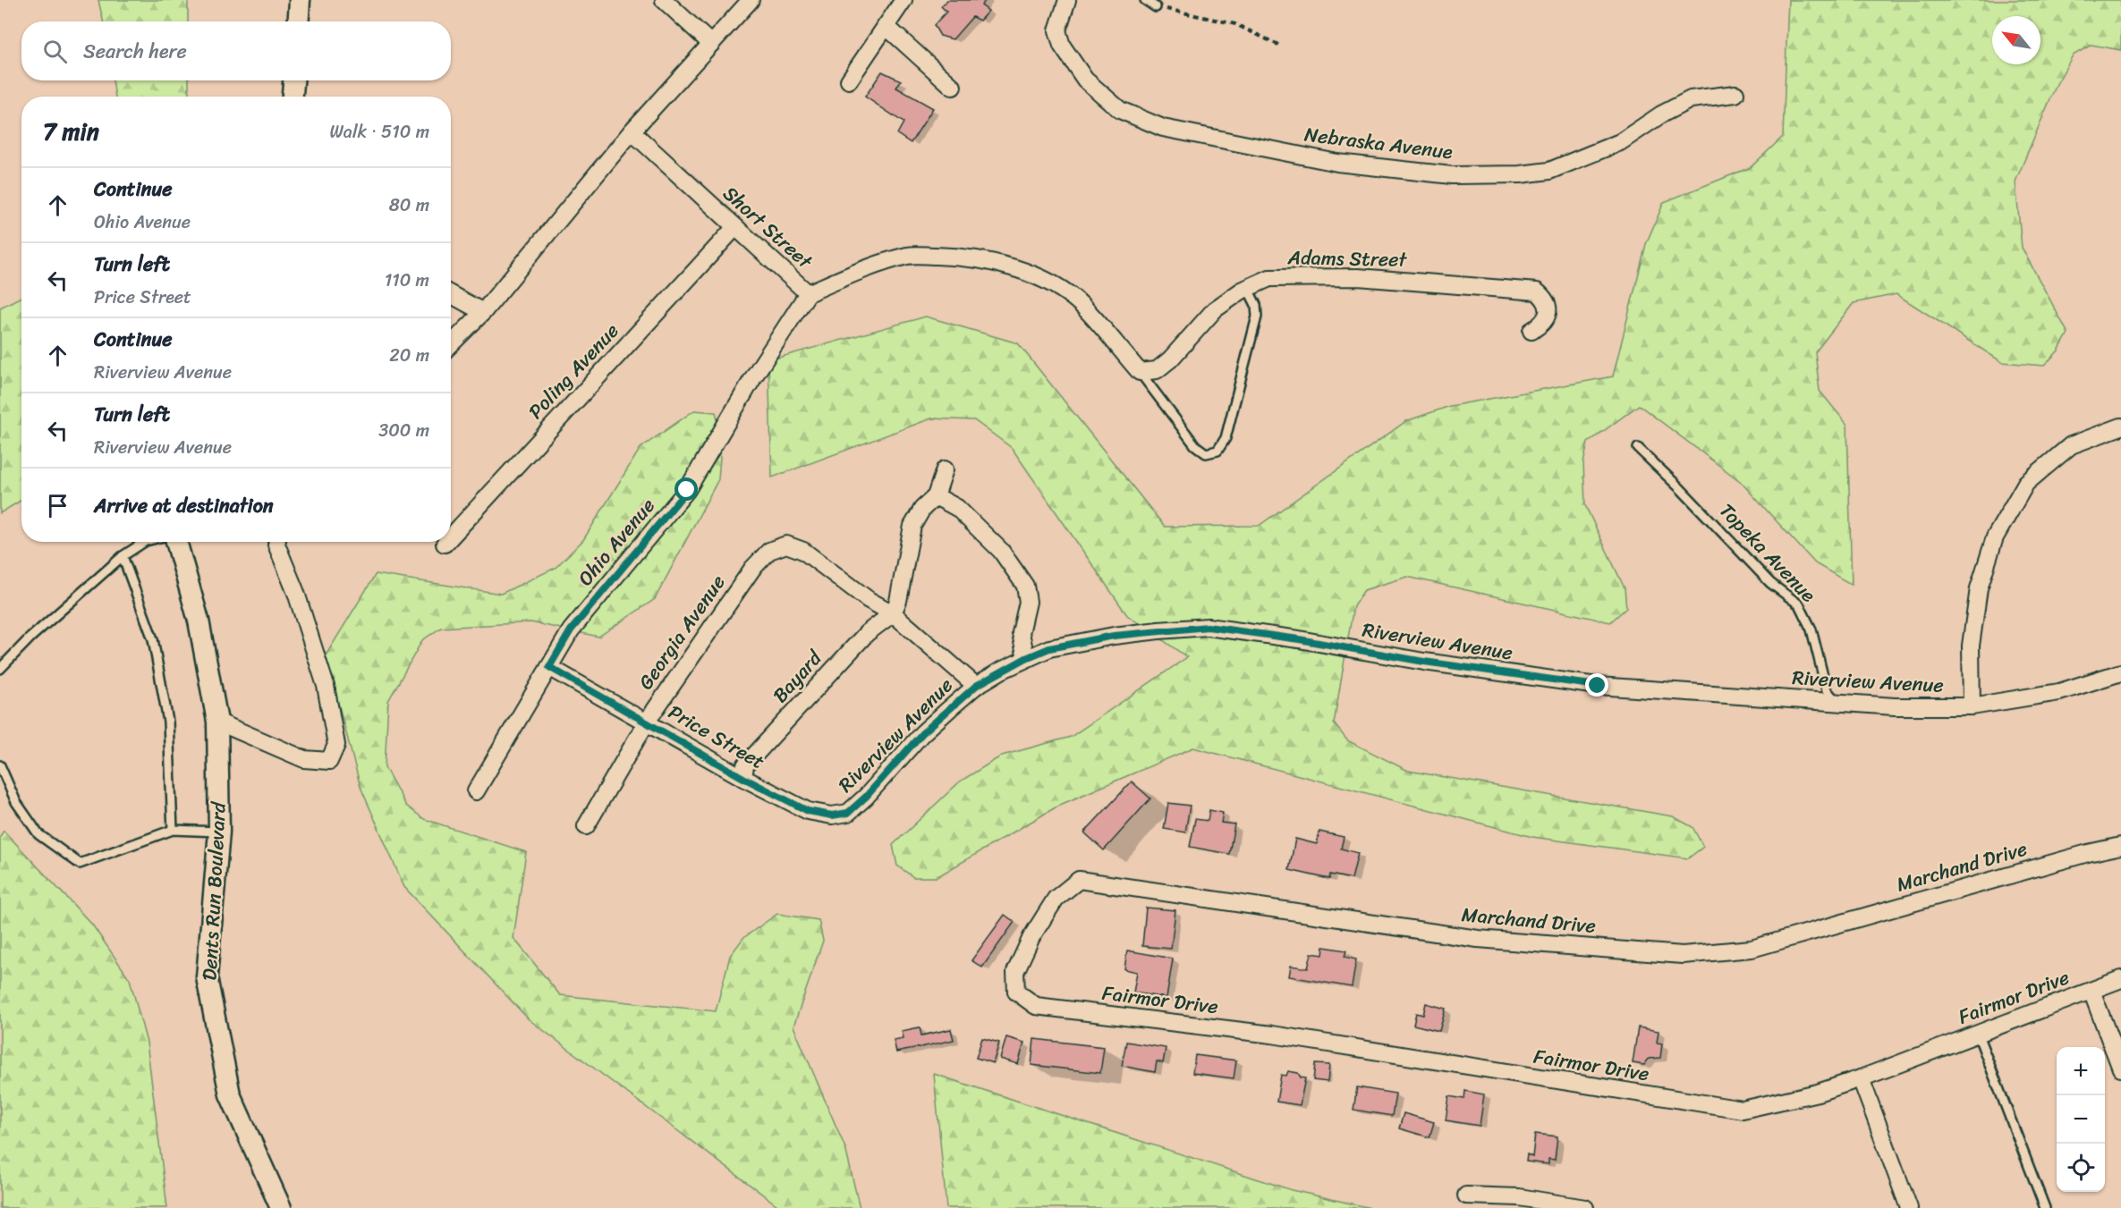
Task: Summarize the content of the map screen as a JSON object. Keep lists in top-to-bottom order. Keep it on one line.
{"streets":{"street":["Nebraska Avenue","Short Street","Adams Street","Poling Avenue","Ohio Avenue","Georgia Avenue","Riverview Avenue","Bayard","Price Street","Marchand Drive","Dents Run Boulevard","Fairmor Drive"],"lane":["Topeka Avenue"]},"crossings":[["Short Street","Adams Street"],["Short Street","Poling Avenue"],["Short Street","Ohio Avenue"],["Ohio Avenue","Price Street"],["Topeka Avenue","Riverview Avenue"],["Georgia Avenue","Bayard"],["Georgia Avenue","Price Street"],["Riverview Avenue","Price Street"],["Bayard","Price Street"],["Marchand Drive","Fairmor Drive"]],"north":"top left","page":{"search":"Search here","heading":["7 min","Walk · 510 m"],"list":[["Continue","Ohio Avenue","80 m"],["Turn left","Price Street","110 m"],["Continue","Riverview Avenue","20 m"],["Turn left","Riverview Avenue","300 m"],"Arrive at destination"],"map_buttons":["+","−"]}}
